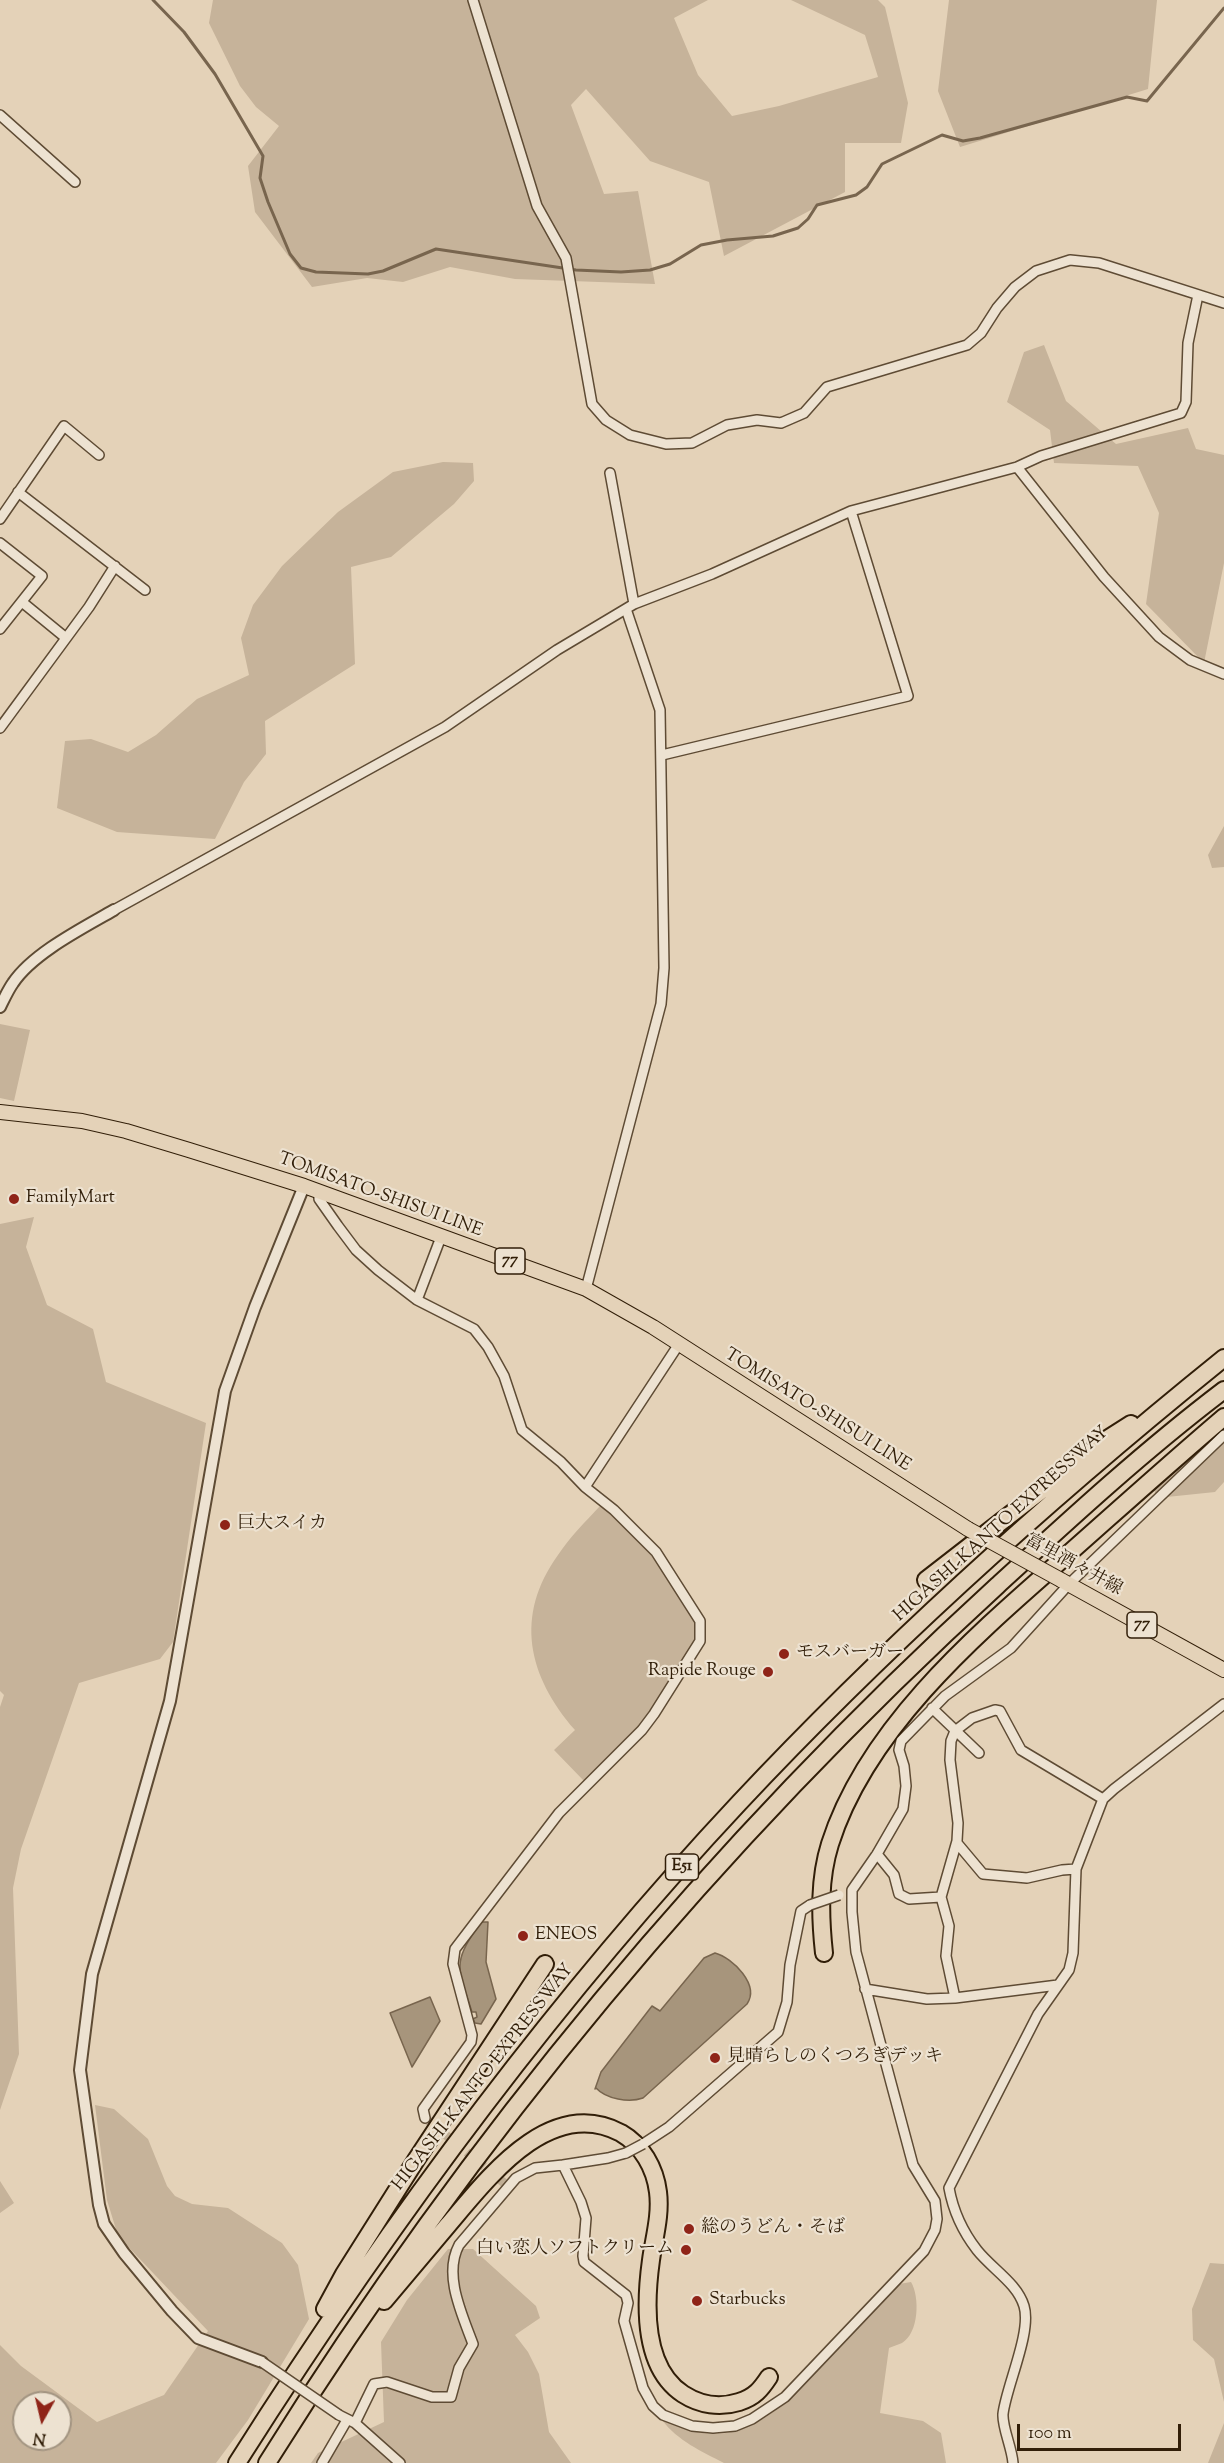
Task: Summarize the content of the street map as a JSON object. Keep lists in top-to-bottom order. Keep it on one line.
{"streets":{"highway":["HIGASHI-KANTO EXPRESSWAY","E51"],"main road":["TOMISATO-SHISUI LINE","77","富里酒々井線"]},"crossings":[["TOMISATO-SHISUI LINE","富里酒々井線"]],"places":["FamilyMart","巨大スイカ","モスバーガー","Rapide Rouge","ENEOS","見晴らしのくつろぎデッキ","総のうどん・そば","白い恋人ソフトクリーム","Starbucks"],"scale_bar":"100 m","north":"bottom"}
